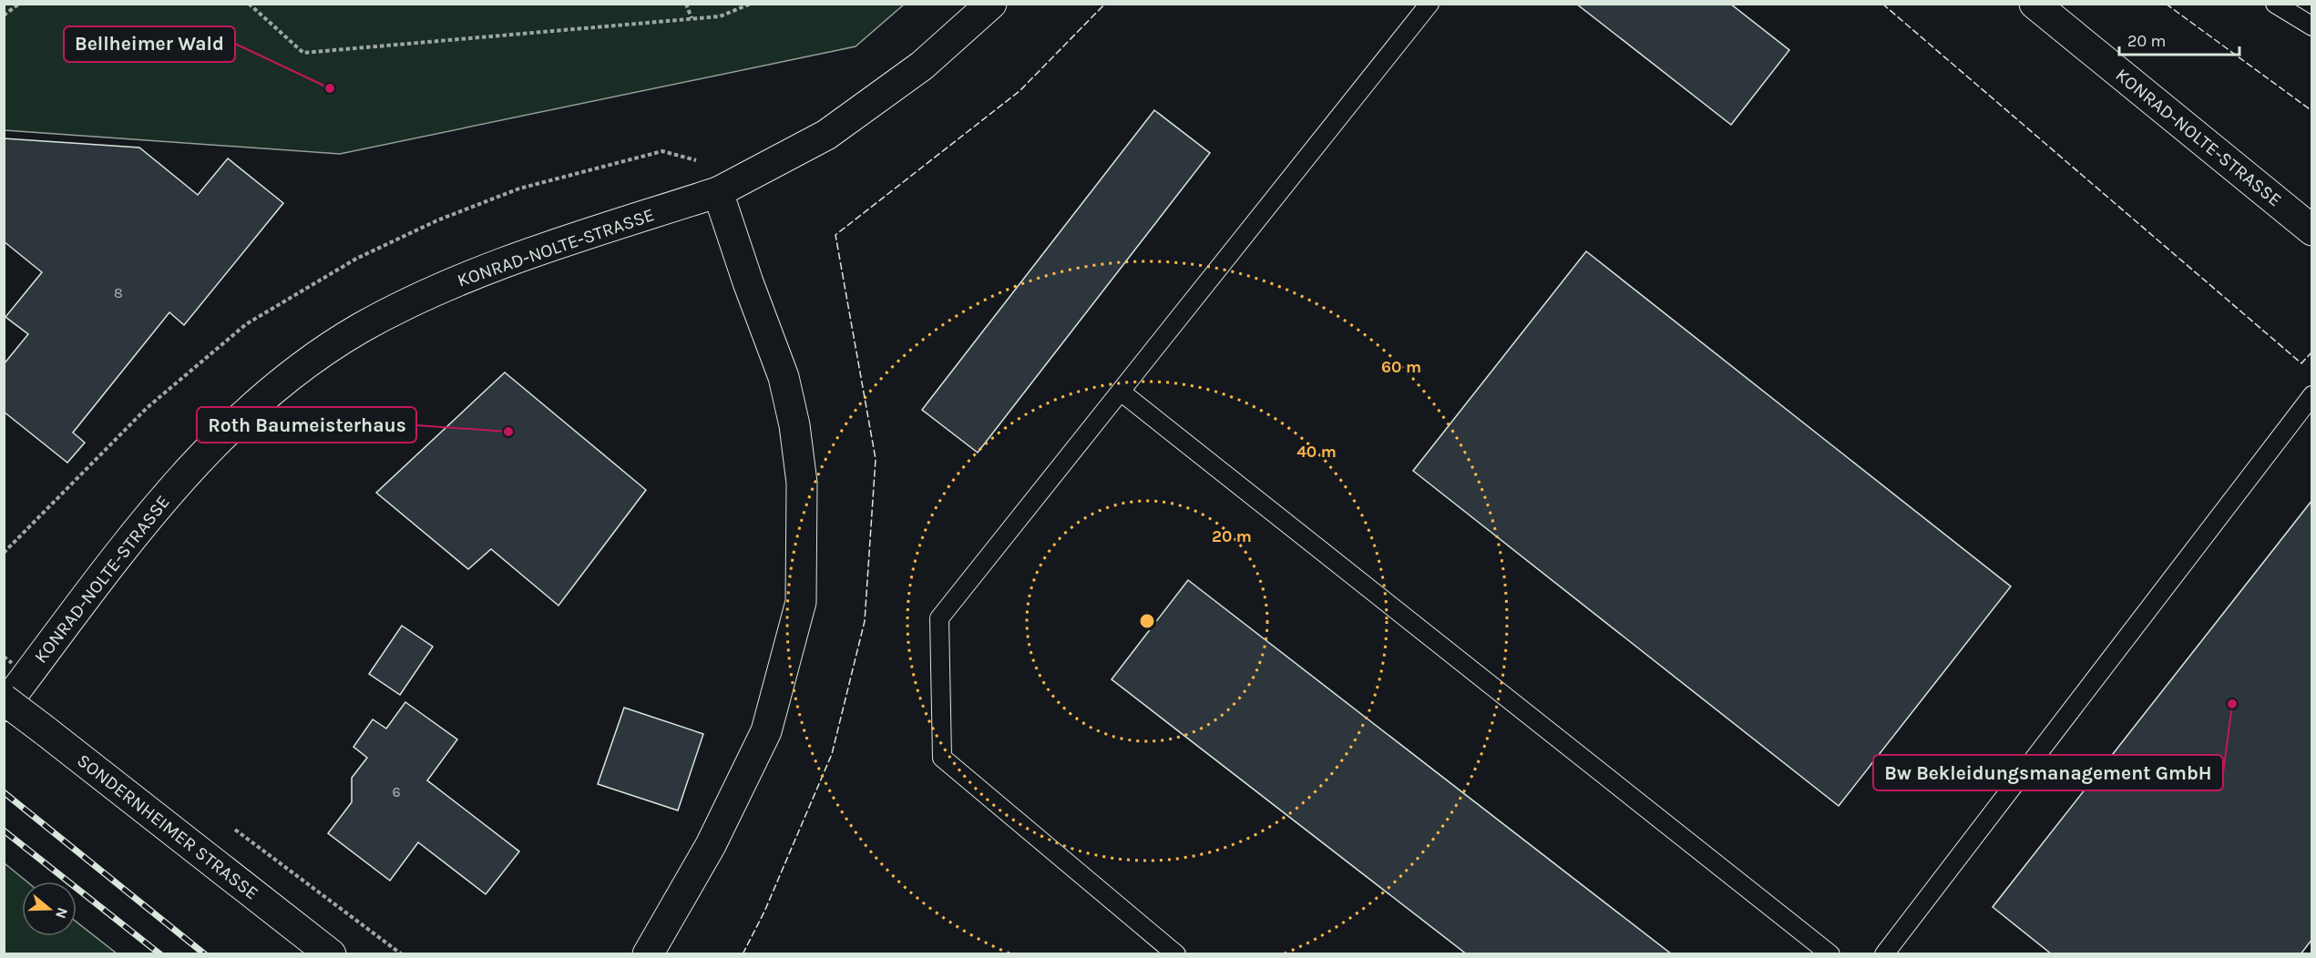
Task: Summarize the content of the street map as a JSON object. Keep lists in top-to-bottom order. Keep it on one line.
{"streets":{"street":["KONRAD-NOLTE-STRASSE","SONDERNHEIMER STRASSE"]},"places":["Bellheimer Wald","Roth Baumeisterhaus","Bw Bekleidungsmanagement GmbH"],"house_numbers":["8","6"],"scale_bar":"20 m","north":"right","rings":["60 m","40 m","20 m"]}
